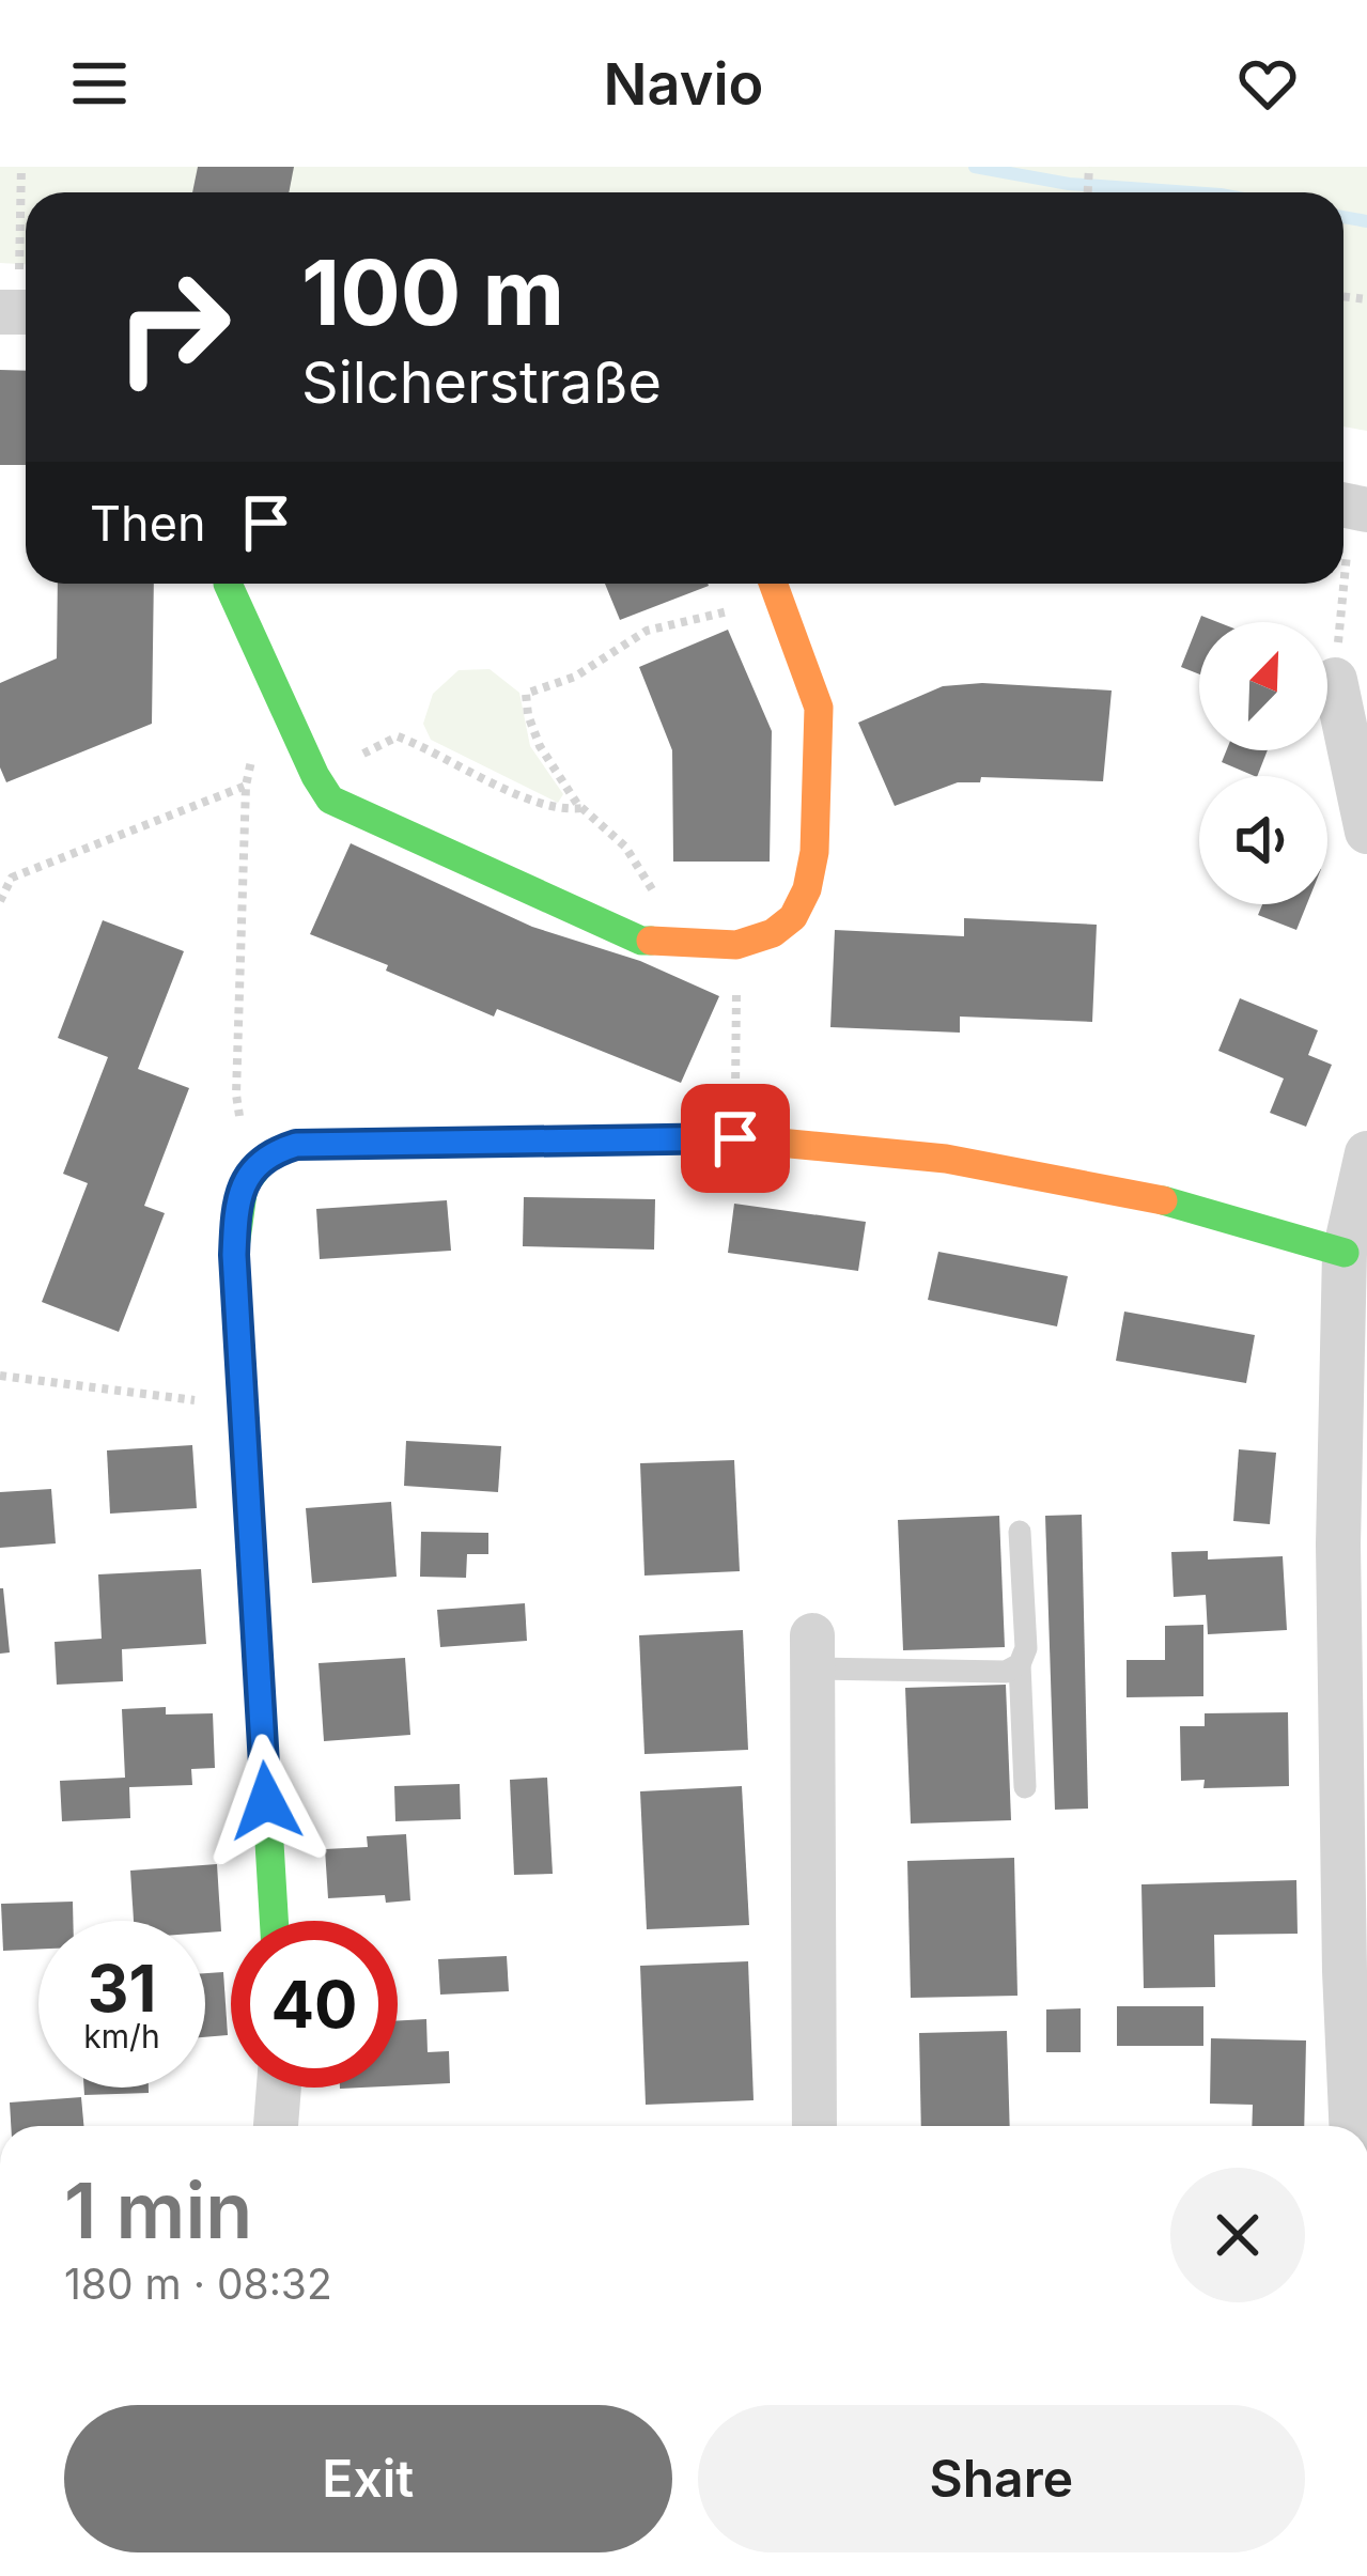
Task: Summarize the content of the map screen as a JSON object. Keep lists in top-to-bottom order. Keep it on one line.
{"north":"top right","page":{"header":"Navio","turn":["100 m","Silcherstraße"],"then":"Then","speed":"31 km/h","limit":"40","heading":["1 min","180 m · 08:32"],"buttons":["Exit","Share"]}}
